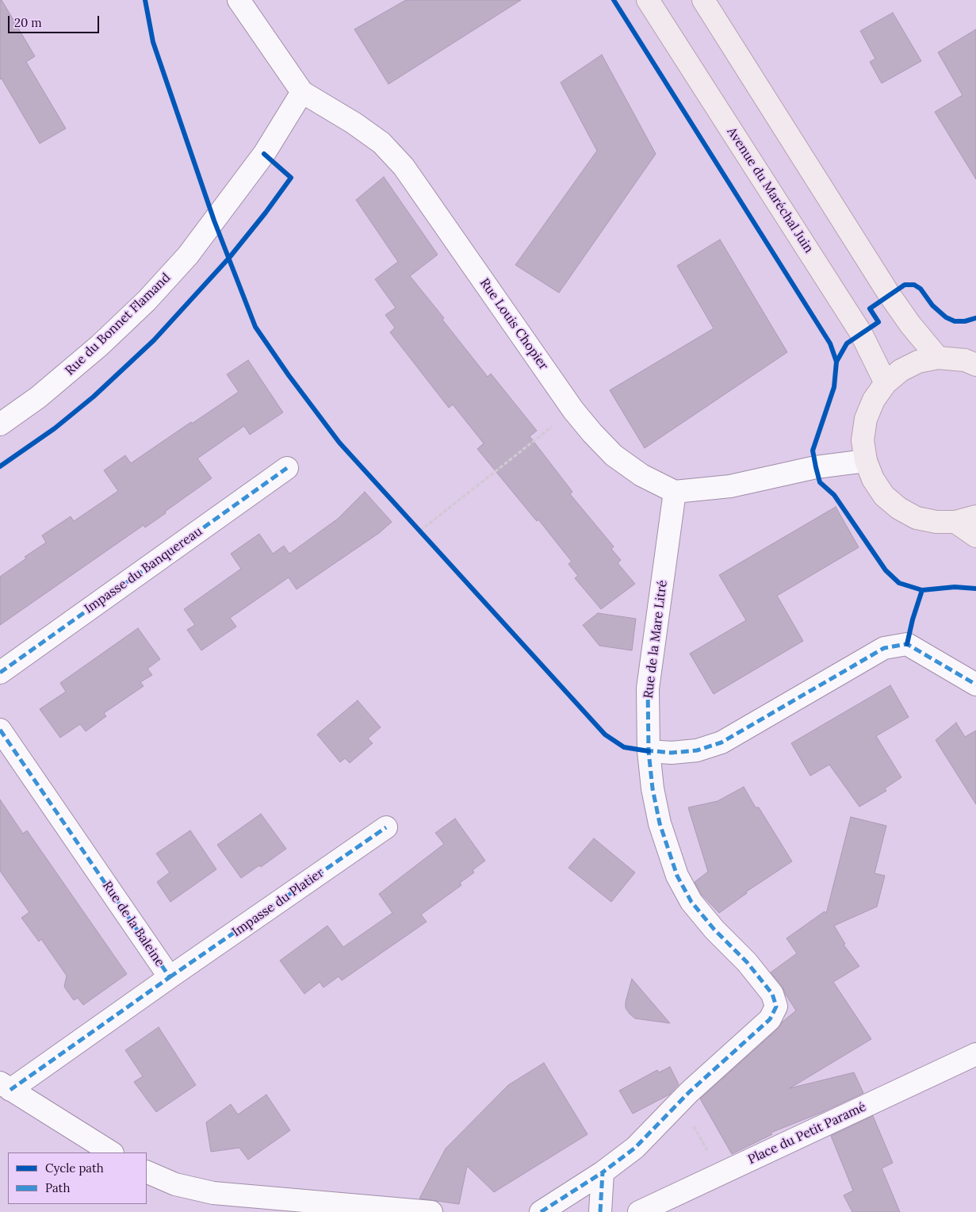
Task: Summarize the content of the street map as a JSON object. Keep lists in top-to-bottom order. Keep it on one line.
{"streets":{"main road":["Avenue du Maréchal Juin"],"street":["Rue du Bonnet Flamand","Rue Louis Chopier","Impasse du Banquereau","Rue de la Mare Litré","Impasse du Platier","Rue de la Baleine","Place du Petit Paramé"]},"crossings":[["Rue du Bonnet Flamand","Rue Louis Chopier"],["Rue Louis Chopier","Rue de la Mare Litré"],["Impasse du Platier","Rue de la Baleine"]],"legend":["Cycle path","Path"],"scale_bar":"20 m"}
